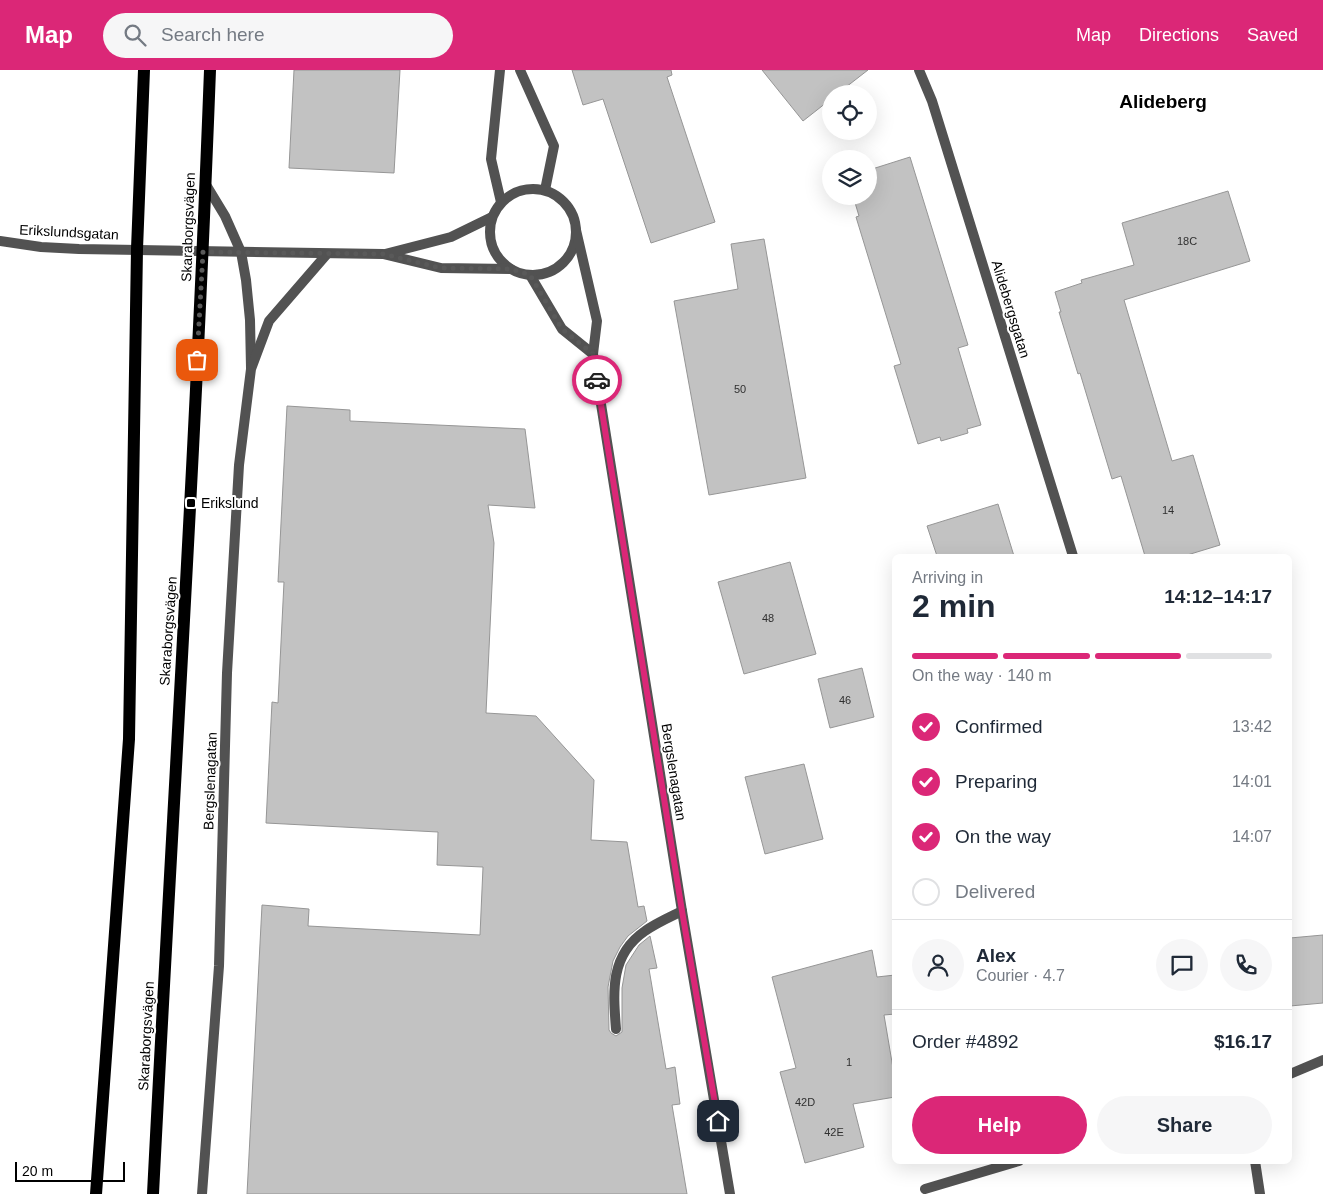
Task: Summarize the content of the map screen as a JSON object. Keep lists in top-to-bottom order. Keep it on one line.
{"streets":{"main road":["Skaraborgsvägen"],"street":["Erikslundsgatan","Alidebergsgatan","Bergslenagatan"]},"crossings":[["Skaraborgsvägen","Bergslenagatan"]],"districts":["Alideberg"],"places":{"transit":["Erikslund"]},"house_numbers":["18C","50","14","48","46","1","42D","42E"],"scale_bar":"20 m","page":{"header":"Map","search":"Search here","nav":["Map","Directions","Saved"],"heading":["2 min","Arriving in","14:12–14:17"],"panel":["Alex","Courier · 4.7","Order #4892","$16.17"],"bar":"On the way · 140 m","list":[["Confirmed","13:42"],["Preparing","14:01"],["On the way","14:07"],"Delivered"],"buttons":["Help","Share"],"scale":"20 m"}}
